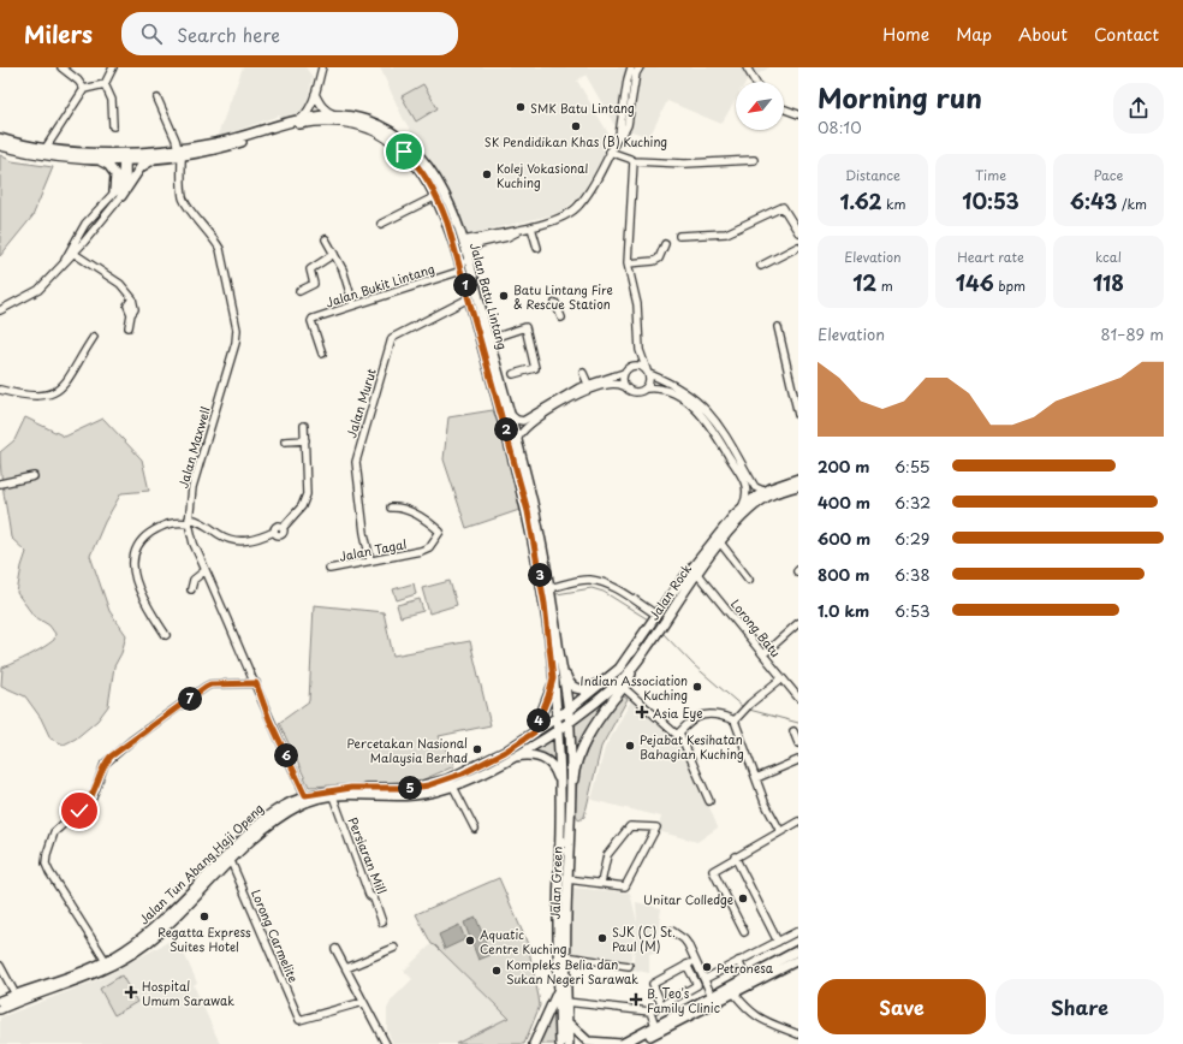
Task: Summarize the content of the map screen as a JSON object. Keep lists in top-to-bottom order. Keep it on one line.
{"streets":{"main road":["Jalan Batu Lintang","Jalan Rock","Jalan Tun Abang Haji Openg","Jalan Green"],"street":["Jalan Bukit Lintang","Jalan Murut","Jalan Maxwell","Jalan Tagal","Lorong Batu","Persiaran Mill","Lorong Carmelite"]},"crossings":[["Jalan Bukit Lintang","Jalan Batu Lintang"],["Jalan Batu Lintang","Jalan Murut"],["Jalan Batu Lintang","Jalan Maxwell"],["Jalan Batu Lintang","Jalan Rock"],["Jalan Batu Lintang","Jalan Tun Abang Haji Openg"],["Jalan Batu Lintang","Jalan Green"],["Jalan Murut","Jalan Tagal"],["Jalan Maxwell","Jalan Tun Abang Haji Openg"],["Jalan Rock","Lorong Batu"],["Jalan Rock","Jalan Tun Abang Haji Openg"],["Jalan Rock","Jalan Green"],["Persiaran Mill","Jalan Tun Abang Haji Openg"],["Jalan Tun Abang Haji Openg","Jalan Green"],["Jalan Tun Abang Haji Openg","Lorong Carmelite"]],"places":{"other":["SMK Batu Lintang","SK Pendidikan Khas (B) Kuching","Kolej Vokasional Kuching","Batu Lintang Fire & Rescue Station","Indian Association Kuching","Pejabat Kesihatan Bahagian Kuching","Percetakan Nasional Malaysia Berhad","Unitar Colledge","Regatta Express Suites Hotel","SJK (C) St. Paul (M)","Aquatic Centre Kuching","Petronesa","Kompleks Belia dan Sukan Negeri Sarawak"],"health":["Asia Eye","Hospital Umum Sarawak","B. Teo's Family Clinic"]},"north":"bottom left","page":{"header":"Milers","search":"Search here","nav":["Home","Map","About","Contact"],"heading":["Morning run","08:10"],"stats":[["Distance","1.62 km"],["Time","10:53"],["Pace","6:43 /km"],["Elevation","12 m"],["Heart rate","146 bpm"],["kcal","118"]],"pins":["1","2","3","7","4","6","5"],"chart":["Elevation","81–89 m"],"list":[{"name":"200 m","note":"6:55"},{"name":"400 m","note":"6:32"},{"name":"600 m","note":"6:29"},{"name":"800 m","note":"6:38"},{"name":"1.0 km","note":"6:53"}],"buttons":["Save","Share"]}}
